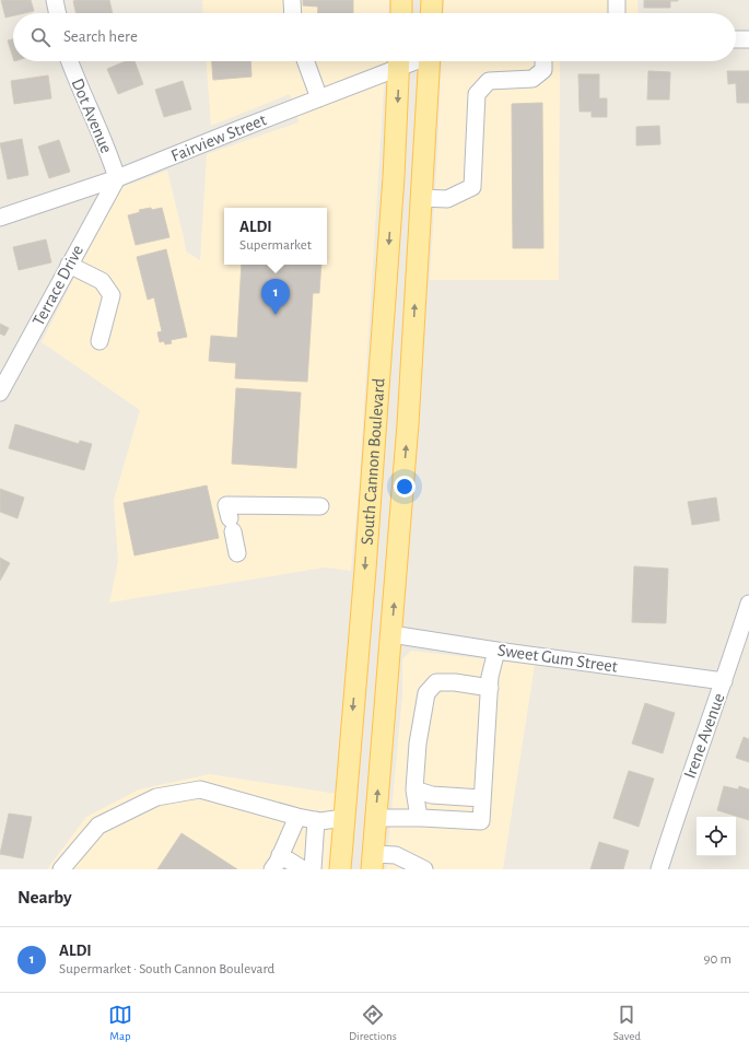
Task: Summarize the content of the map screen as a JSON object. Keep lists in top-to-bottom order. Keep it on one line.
{"streets":{"main road":["South Cannon Boulevard"],"street":["Dot Avenue","Fairview Street","Terrace Drive","Sweet Gum Street","Irene Avenue"]},"crossings":[["Dot Avenue","Fairview Street"],["Dot Avenue","Terrace Drive"],["Fairview Street","Terrace Drive"],["South Cannon Boulevard","Sweet Gum Street"],["Sweet Gum Street","Irene Avenue"]],"page":{"search":"Search here","popup":["ALDI","Supermarket"],"pins":"1","heading":"Nearby","list":[{"mark":"1","name":"ALDI","note":"Supermarket · South Cannon Boulevard","value":"90 m"}],"nav":["Map","Directions","Saved"]}}
